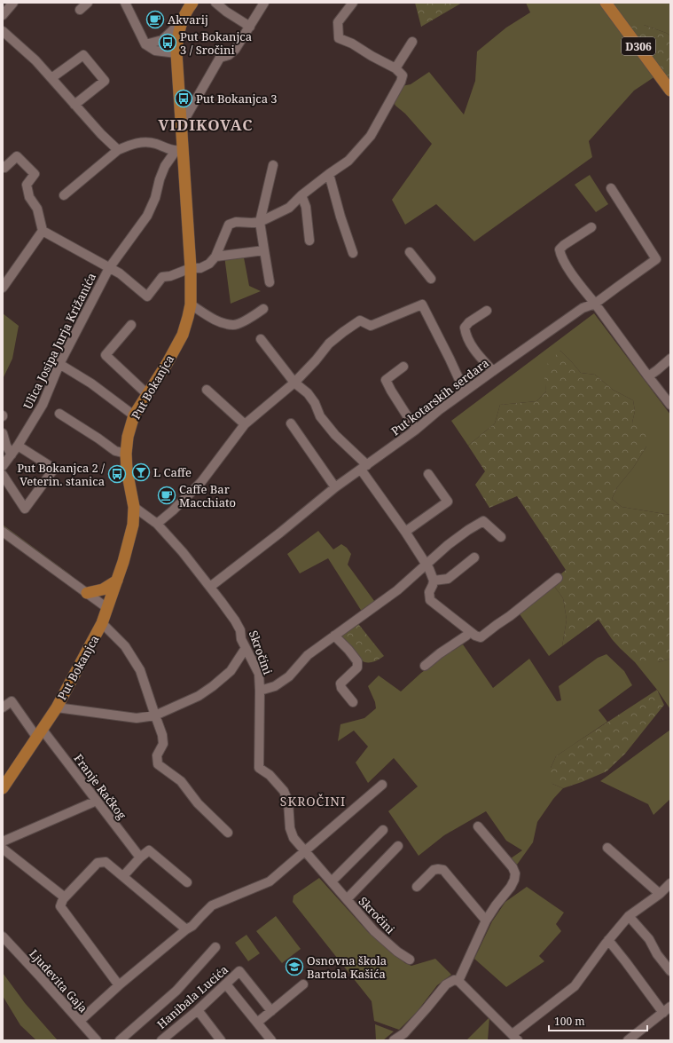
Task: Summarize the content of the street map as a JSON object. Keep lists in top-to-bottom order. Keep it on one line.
{"streets":{"main road":["D306","Put Bokanjca"],"street":["Ulica Josipa Jurja Križanića","Put kotarskih serdara","Skročini","Franje Račkog","Ljudevita Gaja","Hanibala Lucića"]},"crossings":[["Ulica Josipa Jurja Križanića","Put Bokanjca"],["Put Bokanjca","Skročini"],["Put Bokanjca","Franje Račkog"],["Put kotarskih serdara","Skročini"]],"districts":["VIDIKOVAC","SKROČINI"],"places":{"cafe":["Akvarij","Caffe Bar Macchiato"],"bus stop":["Put Bokanjca 3 / Sročini","Put Bokanjca 3","Put Bokanjca 2 / Veterin. stanica"],"bar":["L Caffe"],"school or university":["Osnovna škola Bartola Kašića"]},"scale_bar":"100 m"}
